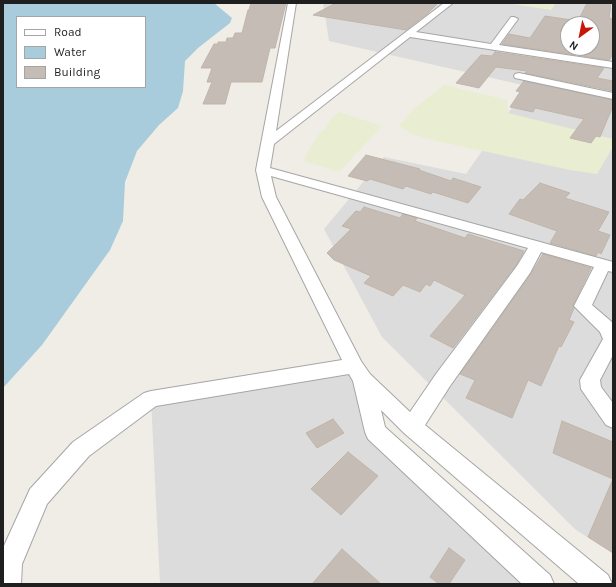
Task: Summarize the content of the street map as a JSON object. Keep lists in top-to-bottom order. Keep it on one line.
{"legend":["Road","Water","Building"],"north":"bottom left"}
